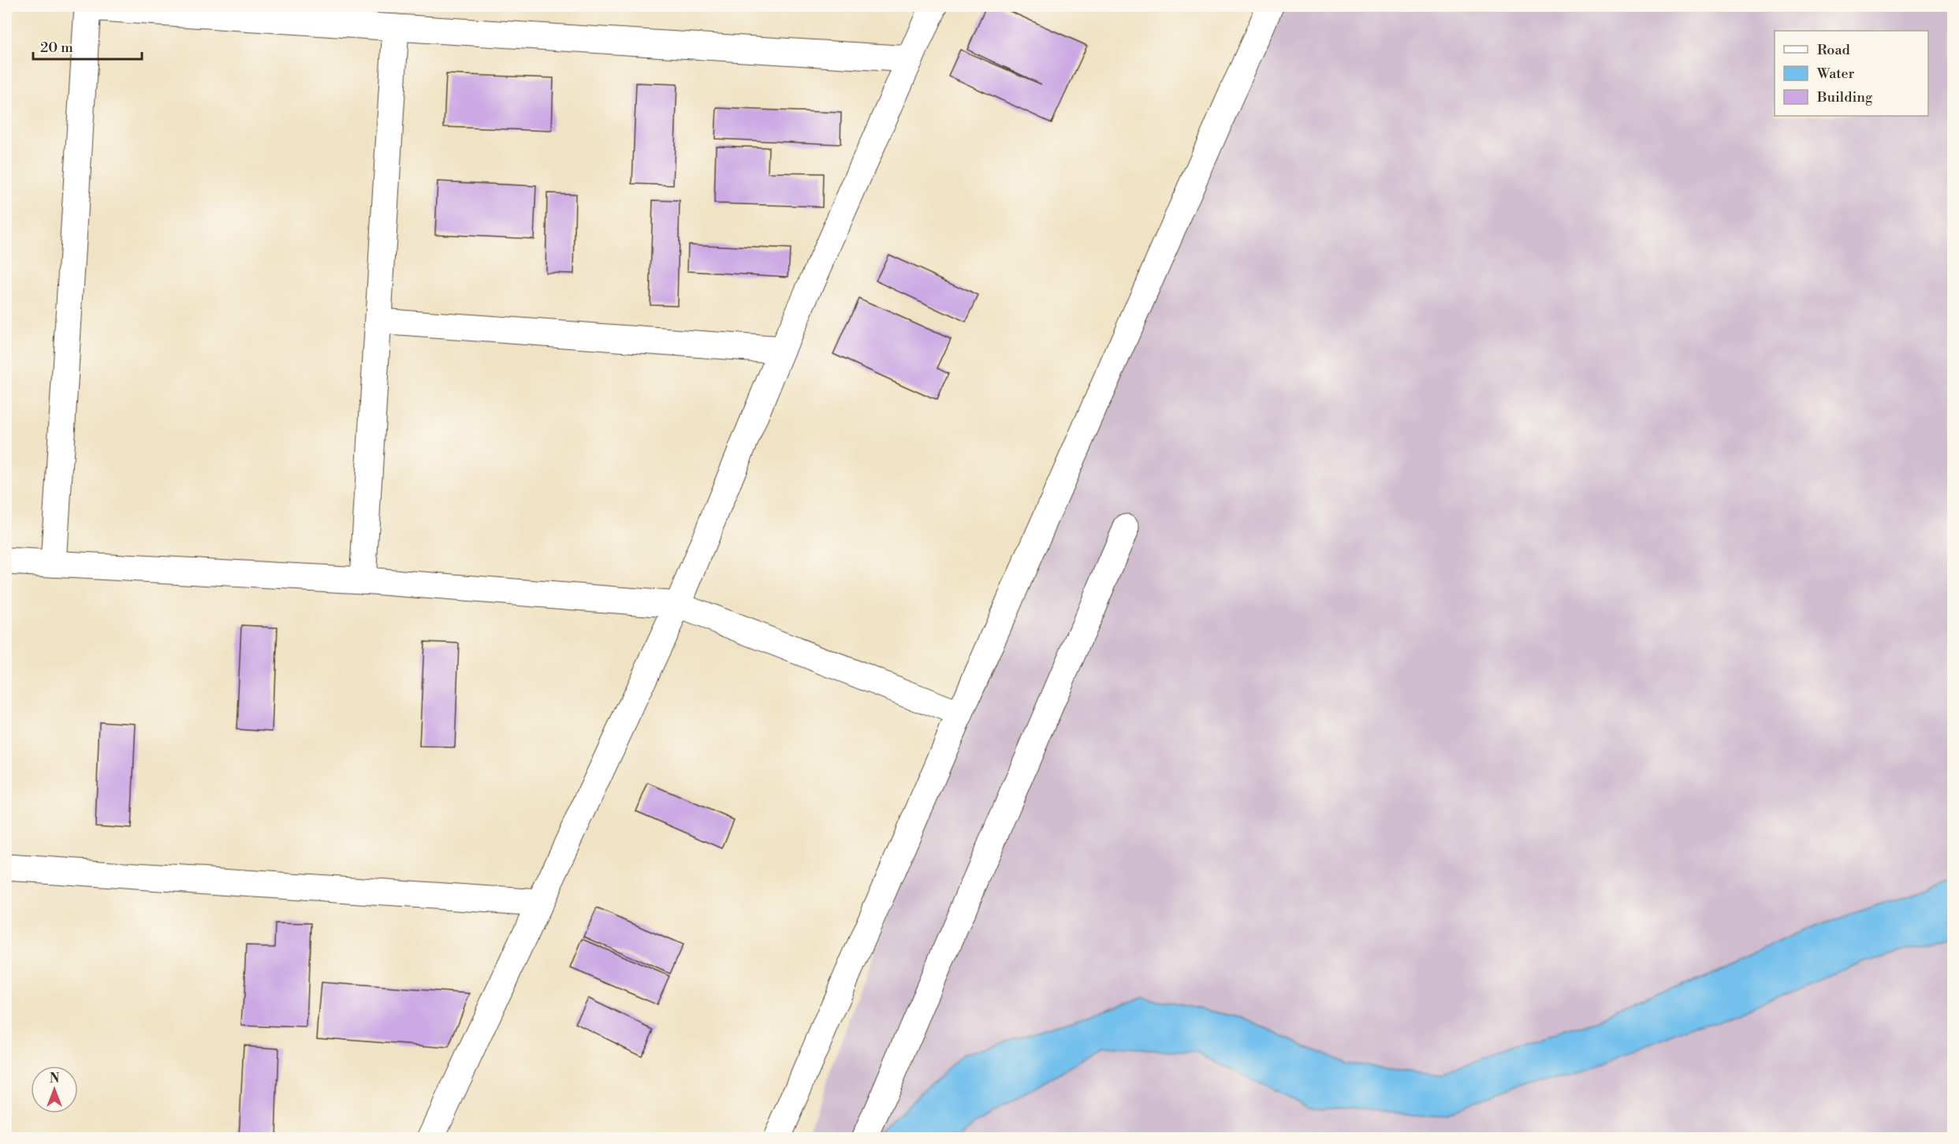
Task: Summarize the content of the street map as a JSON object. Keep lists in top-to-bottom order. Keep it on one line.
{"legend":["Road","Water","Building"],"scale_bar":"20 m","north":"top"}
